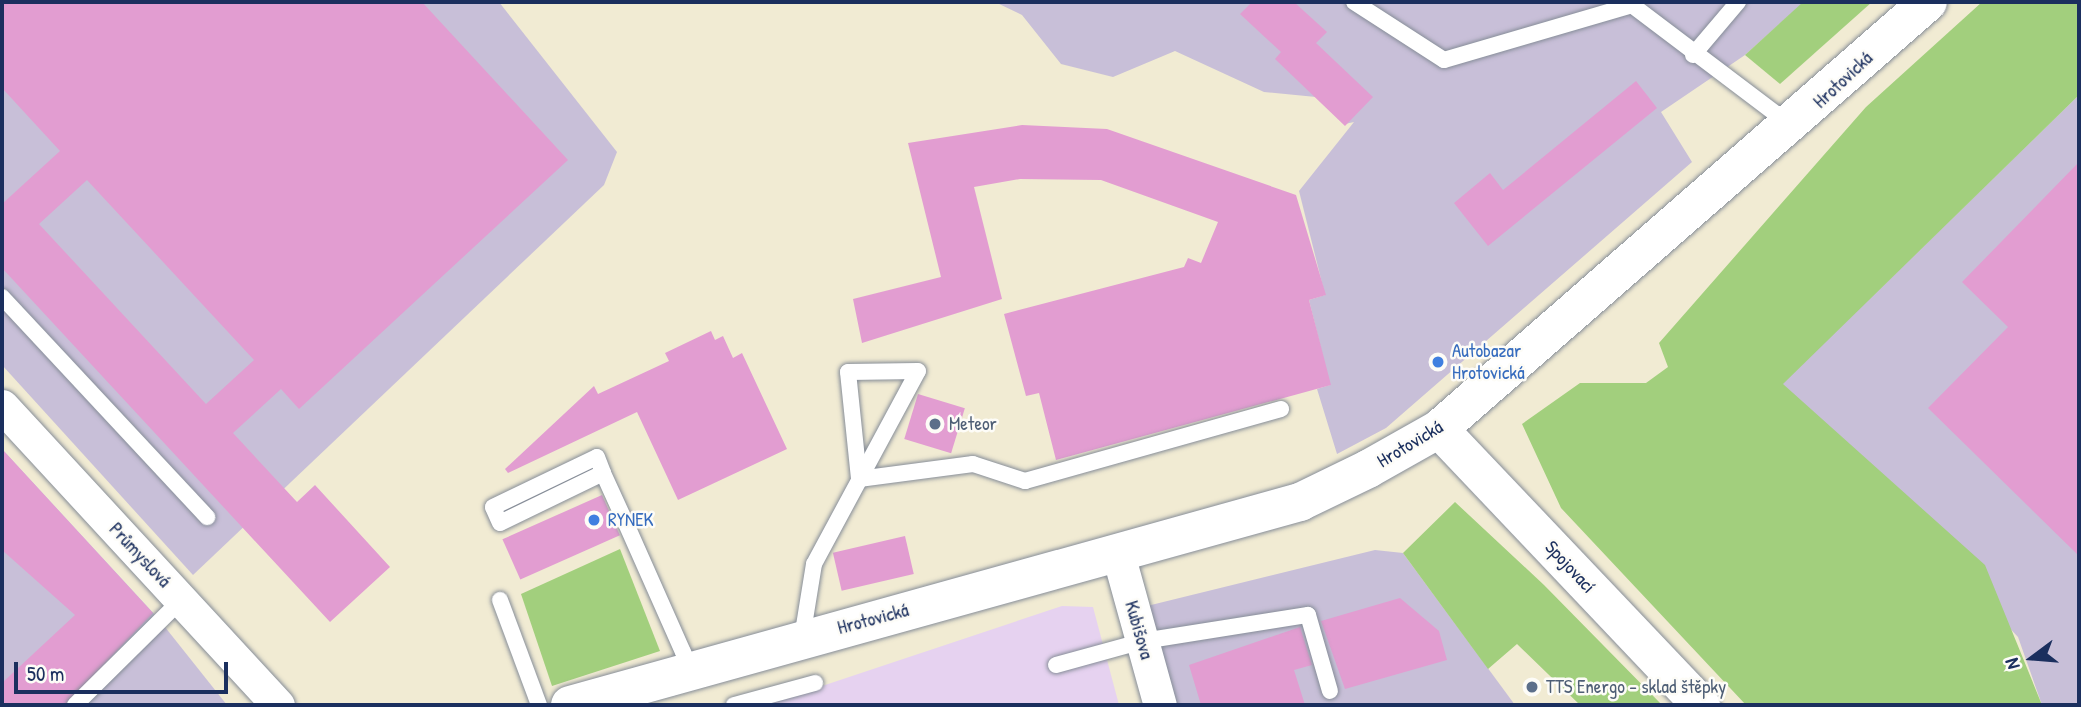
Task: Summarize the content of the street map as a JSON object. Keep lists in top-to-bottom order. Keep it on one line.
{"streets":{"main road":["Hrotovická","Spojovací"],"street":["Průmyslová","Kubišova"]},"crossings":[["Hrotovická","Spojovací"],["Hrotovická","Kubišova"]],"places":["Autobazar Hrotovická","Meteor","RYNEK","TTS Energo - sklad štěpky"],"scale_bar":"50 m","north":"left"}
